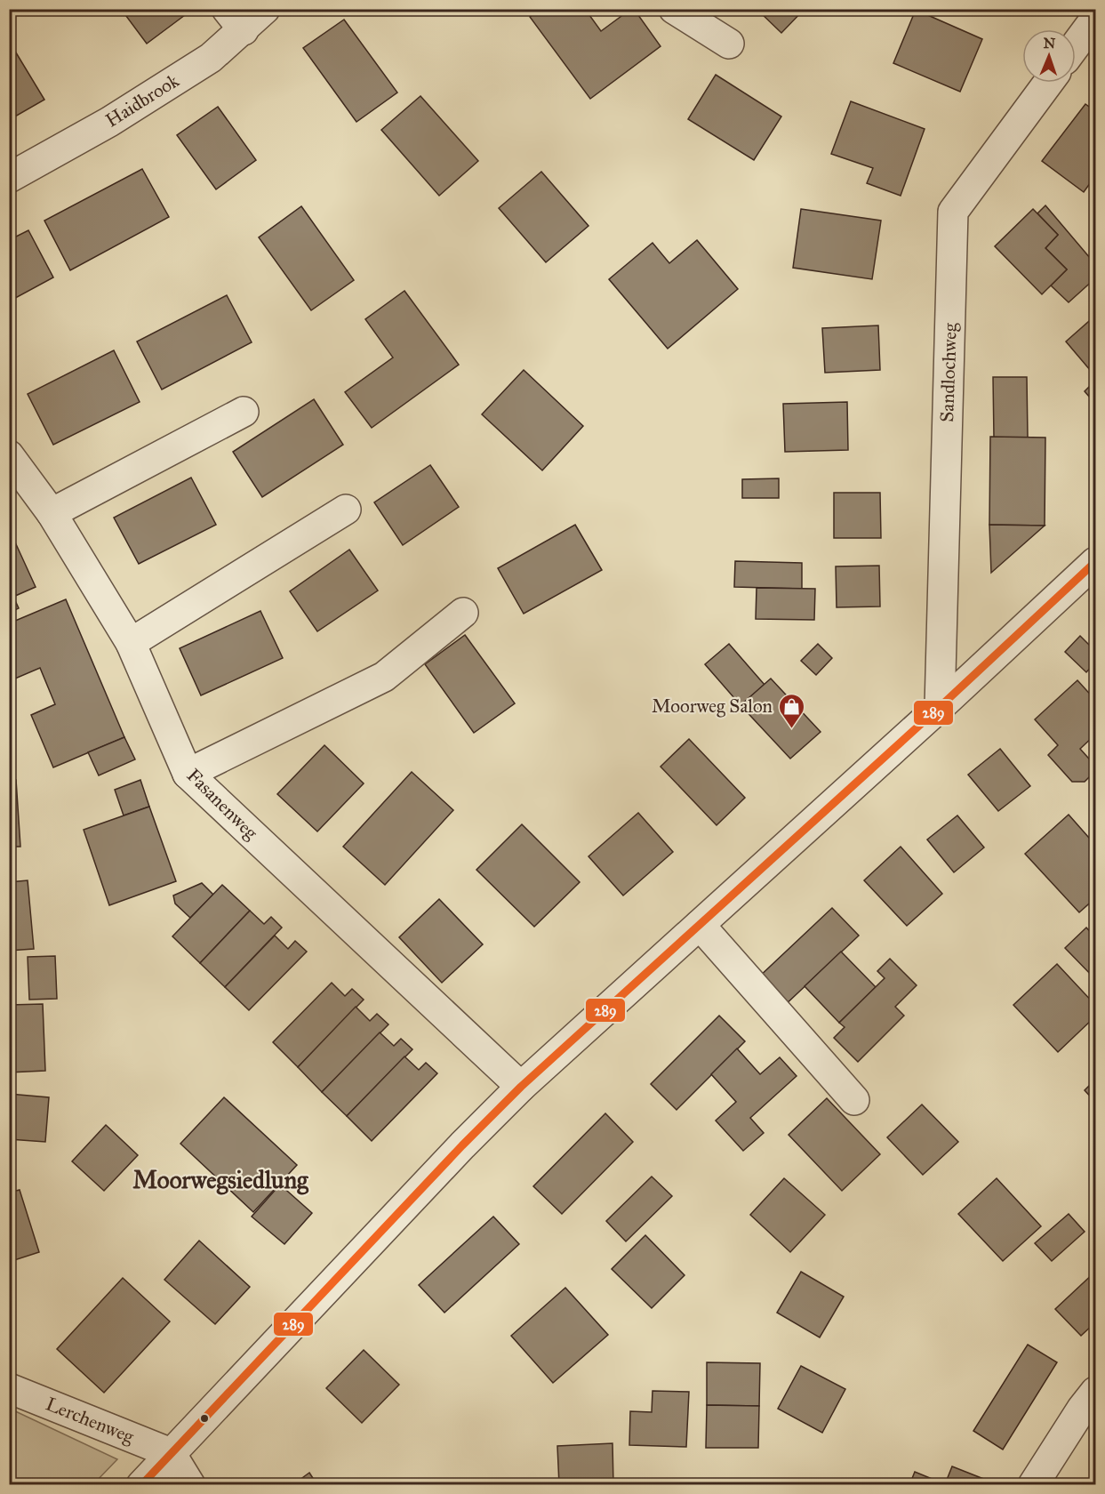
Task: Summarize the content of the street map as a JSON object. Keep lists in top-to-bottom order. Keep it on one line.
{"streets":{"street":["Haidbrook","Sandlochweg","Fasanenweg","Lerchenweg"]},"districts":["Moorwegsiedlung"],"places":{"shop":["Moorweg Salon"]},"lines":["transit line 289"],"north":"top"}
